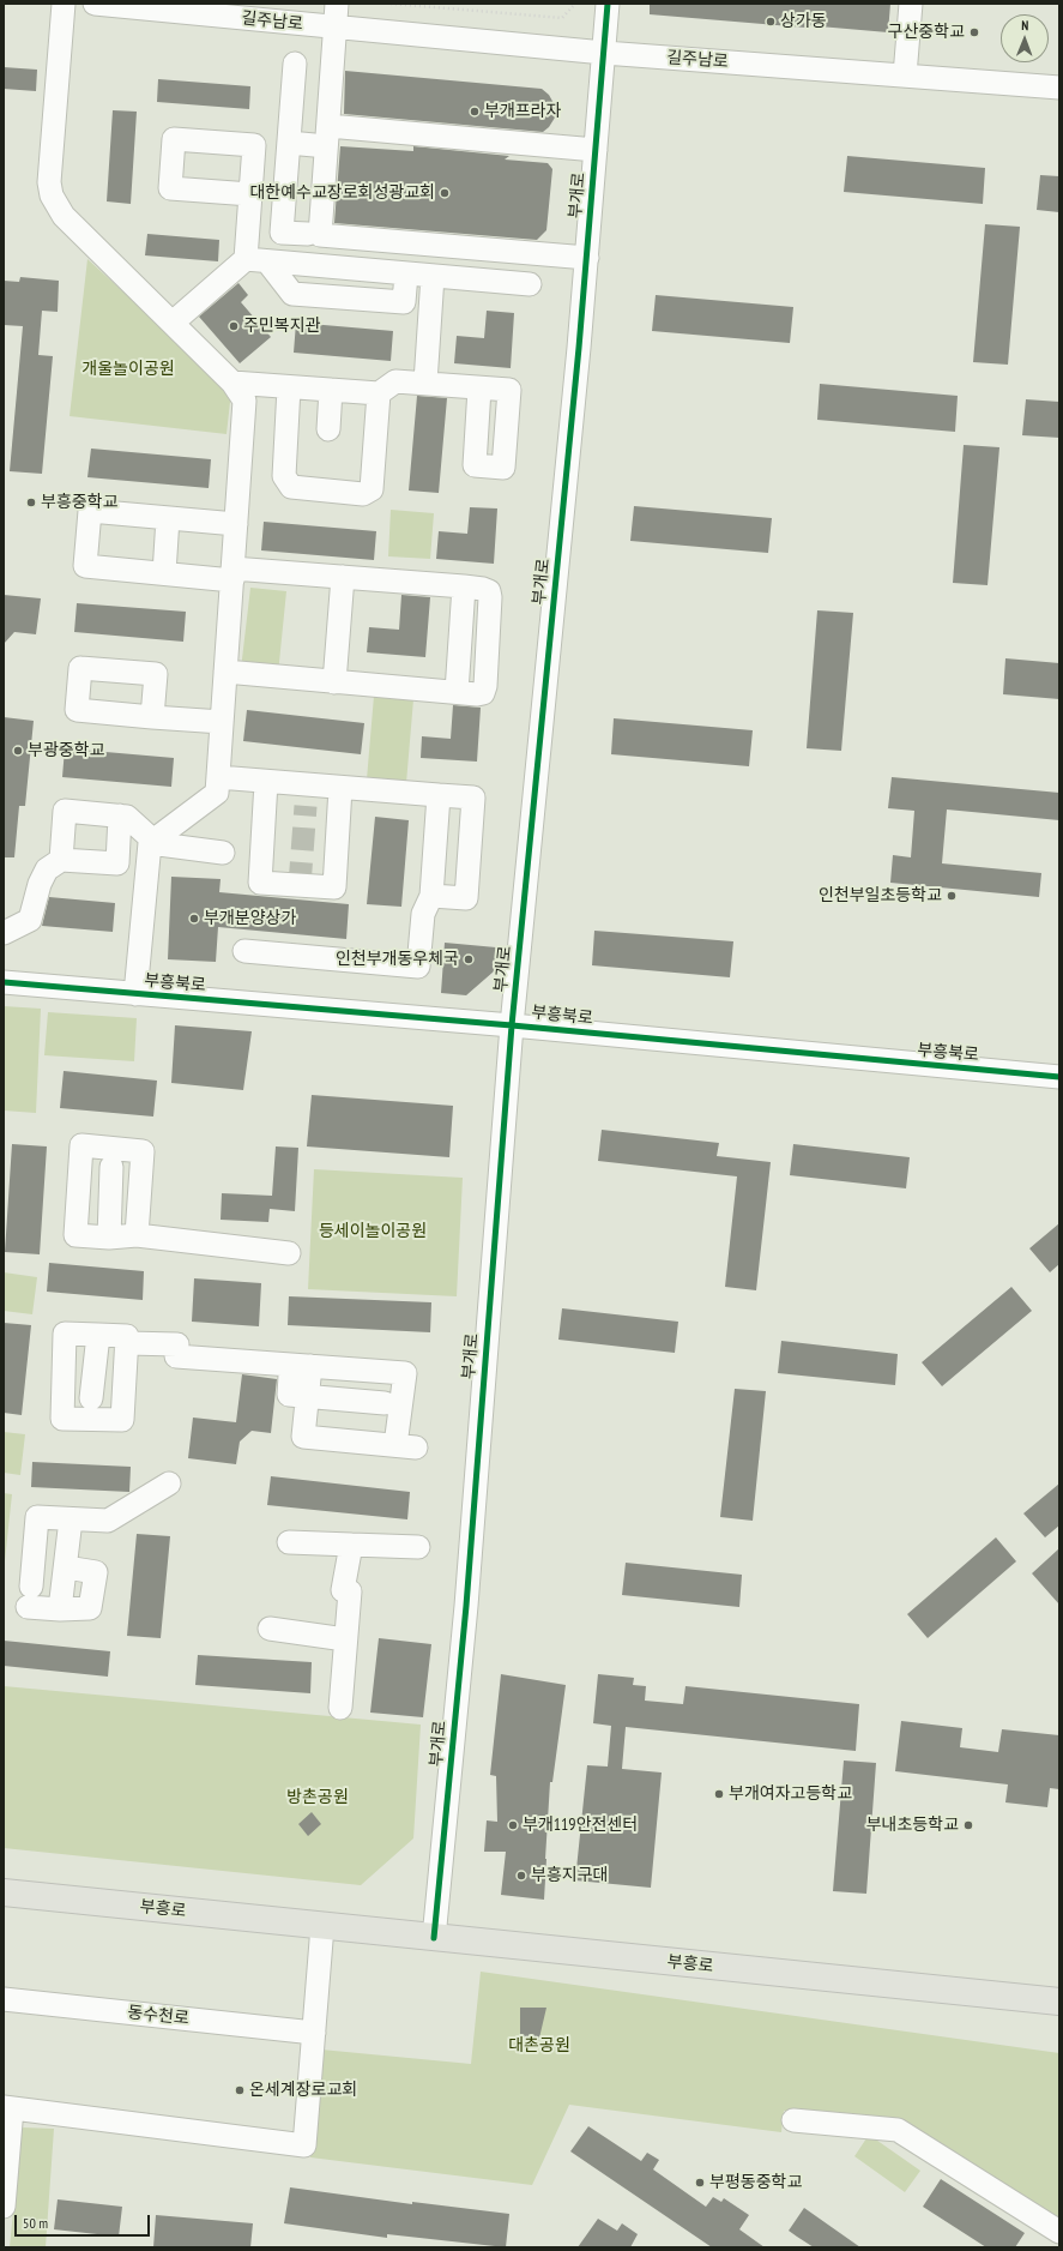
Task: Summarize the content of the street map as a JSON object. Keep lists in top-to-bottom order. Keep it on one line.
{"streets":{"main road":["부흥로"],"street":["길주남로","부개로","부흥북로","동수천로"]},"crossings":[["길주남로","부개로"],["부개로","부흥북로"],["부개로","부흥로"]],"parks":["개울놀이공원","등세이놀이공원","방촌공원","대촌공원"],"places":["상가동","구산중학교","부개프라자","대한예수교장로회성광교회","주민복지관","부흥중학교","부광중학교","인천부일초등학교","부개분양상가","인천부개동우체국","부개여자고등학교","부개119안전센터","부내초등학교","부흥지구대","온세계장로교회","부평동중학교"],"scale_bar":"50 m","north":"top"}
